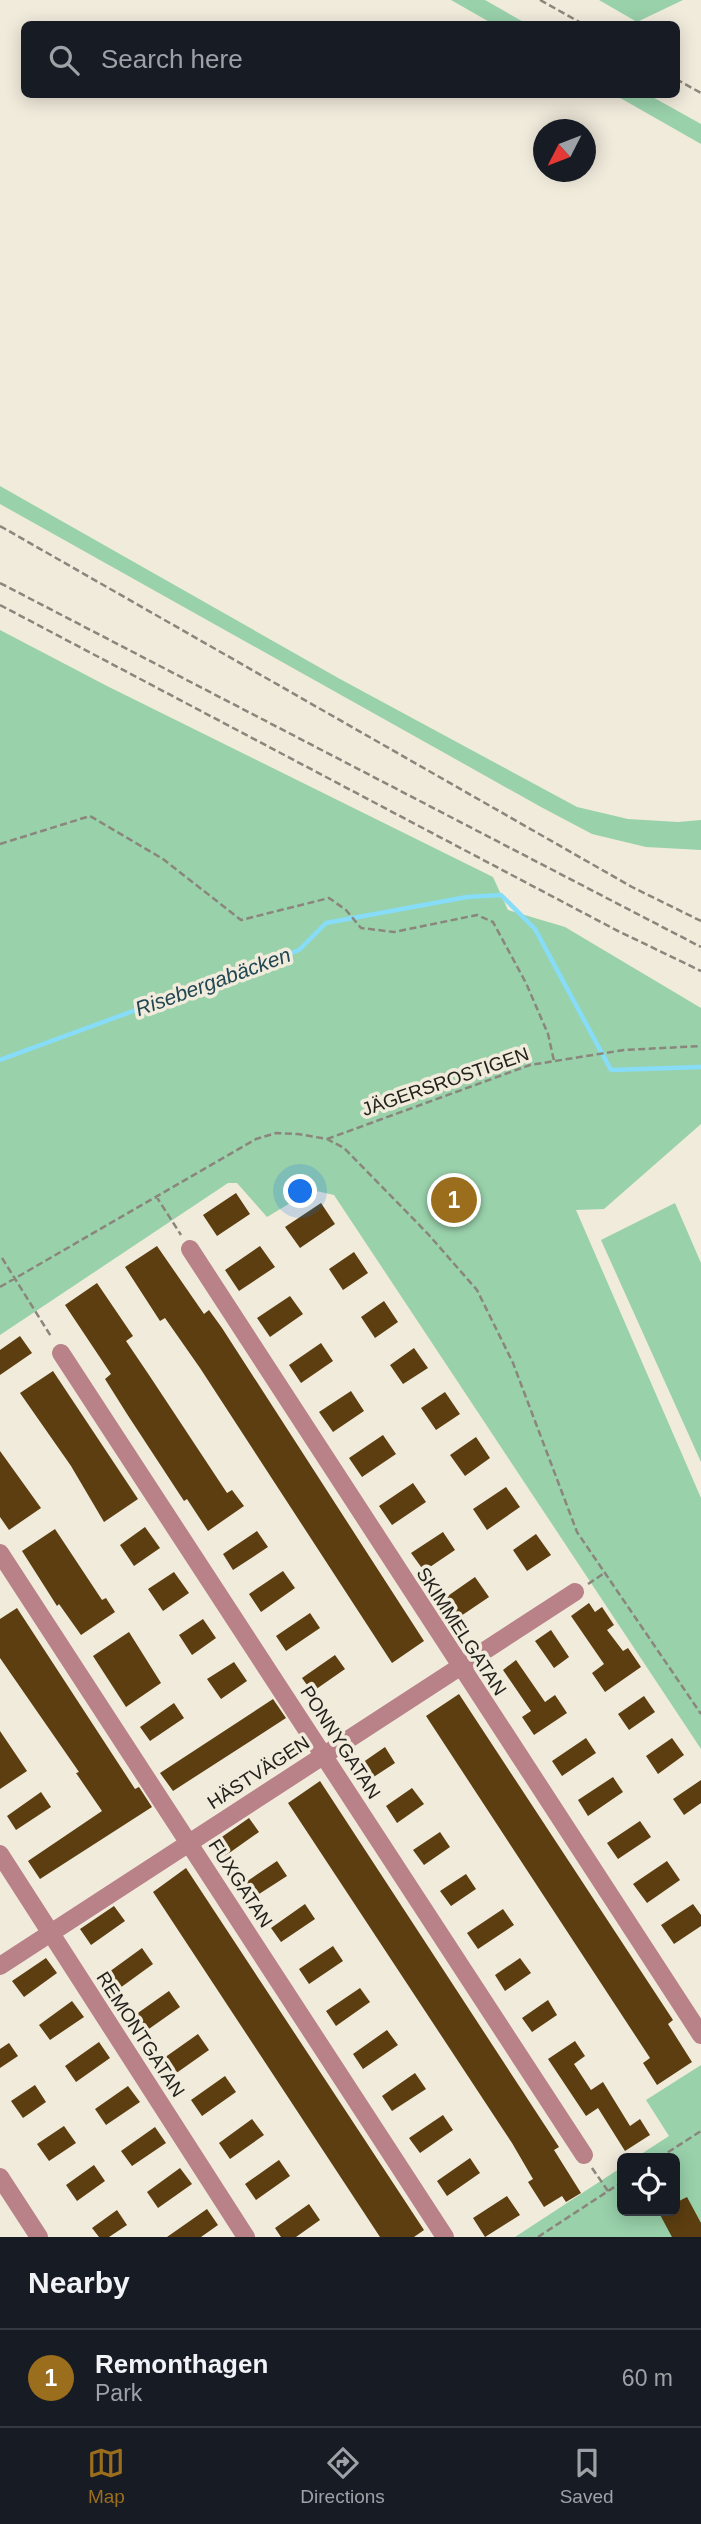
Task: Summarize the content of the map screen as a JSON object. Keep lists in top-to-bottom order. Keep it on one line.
{"streets":{"street":["SKIMMELGATAN","PONNYGATAN","HÄSTVÄGEN","FUXGATAN","REMONTGATAN"],"path":["JÄGERSROSTIGEN"]},"crossings":[["SKIMMELGATAN","HÄSTVÄGEN"],["PONNYGATAN","HÄSTVÄGEN"],["HÄSTVÄGEN","FUXGATAN"],["HÄSTVÄGEN","REMONTGATAN"]],"water":["Risebergabäcken"],"north":"bottom left","page":{"search":"Search here","pins":"1","heading":"Nearby","list":[{"mark":"1","name":"Remonthagen","note":"Park","value":"60 m"}],"nav":["Map","Directions","Saved"]}}
